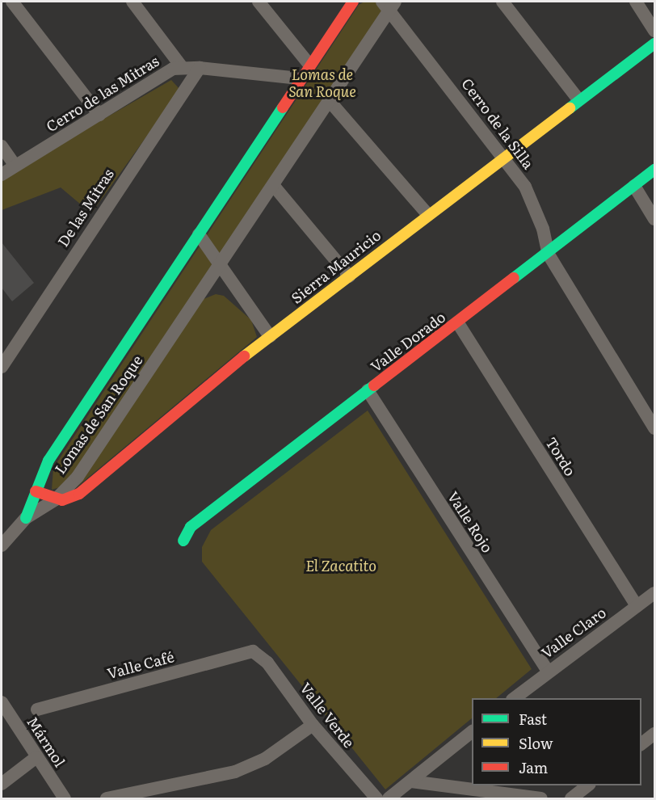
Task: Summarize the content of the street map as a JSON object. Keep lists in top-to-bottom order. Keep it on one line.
{"streets":{"street":["Cerro de las Mitras","Cerro de la Silla","De las Mitras","Sierra Mauricio","Valle Dorado","Lomas de San Roque","Tordo","Valle Rojo","Valle Claro","Valle Café","Valle Verde","Mármol"]},"crossings":[["Cerro de las Mitras","De las Mitras"],["Cerro de las Mitras","Lomas de San Roque"],["Cerro de la Silla","Sierra Mauricio"],["Cerro de la Silla","Valle Dorado"],["Cerro de la Silla","Lomas de San Roque"],["Sierra Mauricio","Lomas de San Roque"],["Valle Dorado","Tordo"],["Valle Dorado","Valle Rojo"],["Tordo","Valle Claro"],["Valle Rojo","Valle Claro"],["Valle Café","Valle Verde"]],"parks":["Lomas de San Roque","El Zacatito"],"legend":["Fast","Slow","Jam"]}
